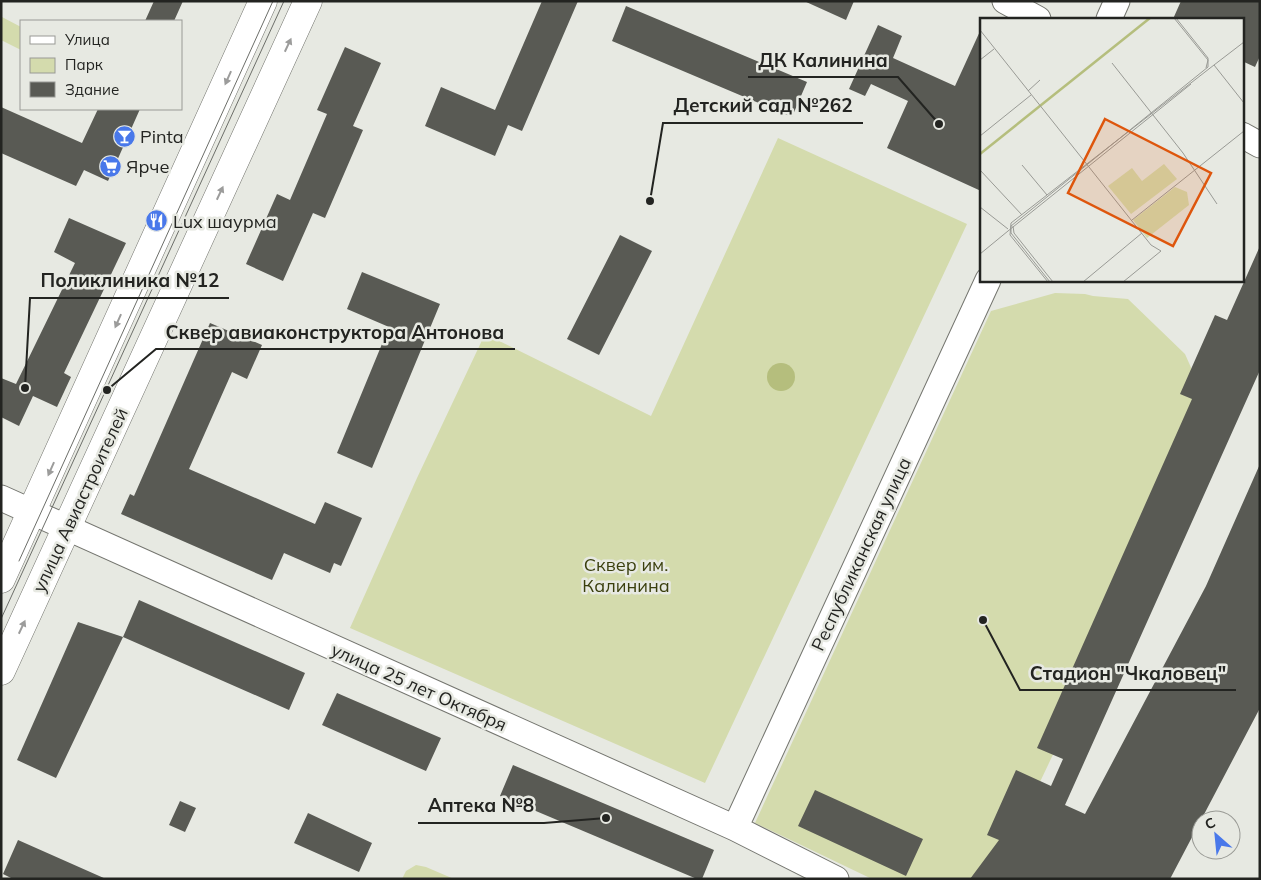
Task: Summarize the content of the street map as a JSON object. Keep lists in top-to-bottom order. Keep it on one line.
{"streets":{"main road":["улица Авиастроителей"],"street":["Республиканская улица","улица 25 лет Октября"]},"crossings":[["улица Авиастроителей","улица 25 лет Октября"],["Республиканская улица","улица 25 лет Октября"]],"parks":["Сквер им. Калинина"],"places":{"other":["ДК Калинина","Детский сад №262","Поликлиника №12","Сквер авиаконструктора Антонова","Стадион \"Чкаловец\"","Аптека №8"],"bar":["Pinta"],"supermarket":["Ярче"],"restaurant":["Lux шаурма"]},"legend":["Улица","Парк","Здание"],"north":"top left"}
